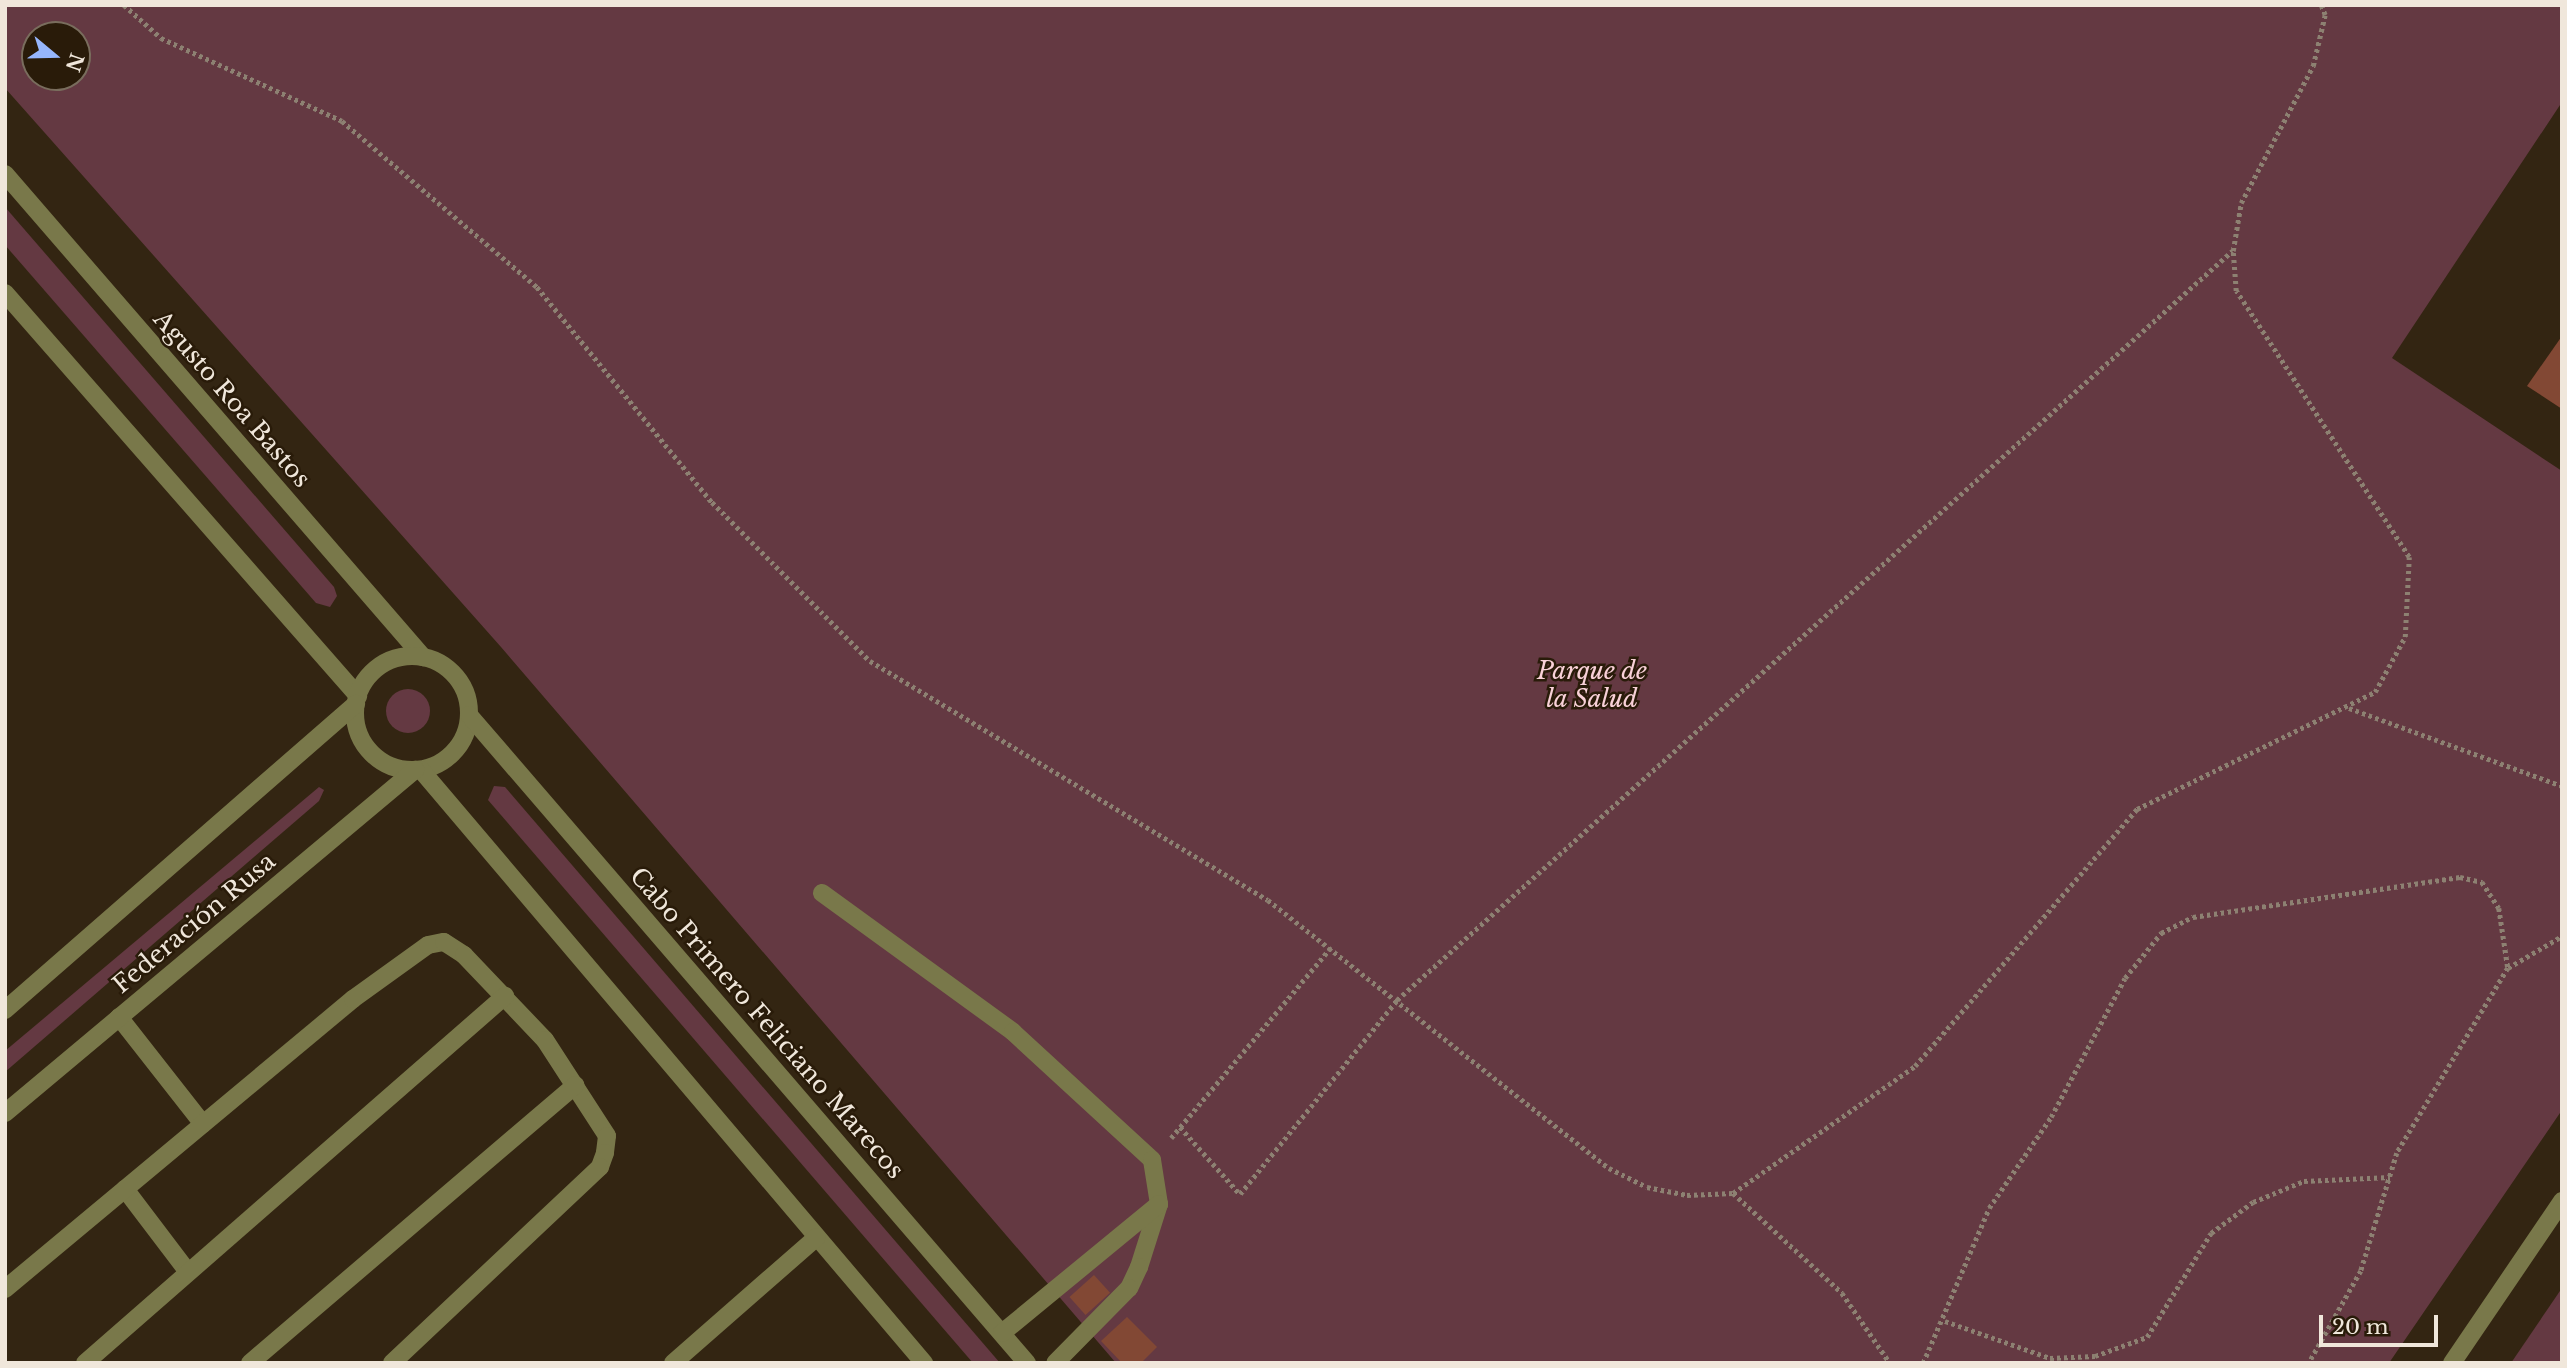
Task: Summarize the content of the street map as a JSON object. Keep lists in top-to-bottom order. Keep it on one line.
{"streets":{"street":["Agusto Roa Bastos","Federación Rusa","Cabo Primero Feliciano Marecos"]},"crossings":[["Agusto Roa Bastos","Federación Rusa"],["Agusto Roa Bastos","Cabo Primero Feliciano Marecos"],["Federación Rusa","Cabo Primero Feliciano Marecos"]],"parks":["Parque de la Salud"],"scale_bar":"20 m","north":"right"}
